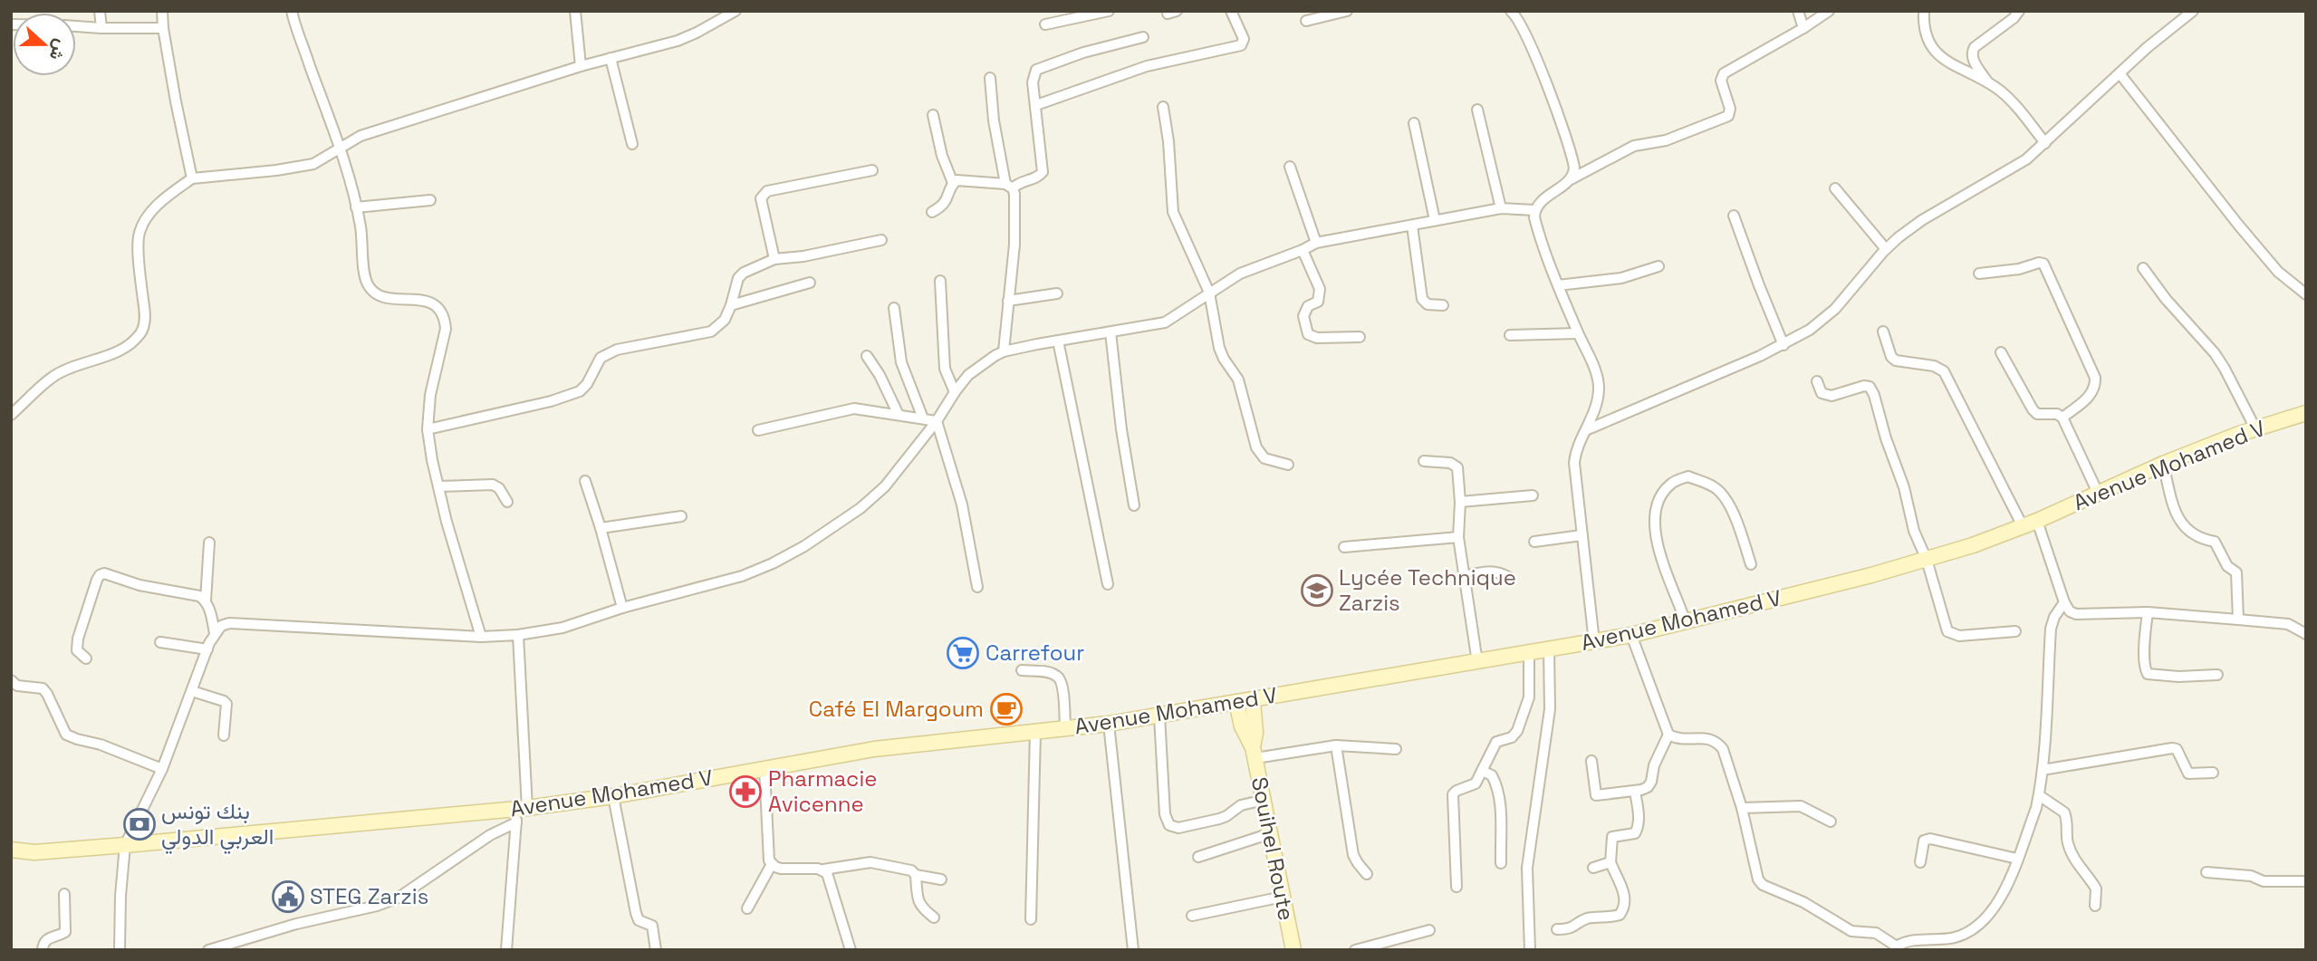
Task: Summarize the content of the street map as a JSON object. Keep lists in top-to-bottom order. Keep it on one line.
{"streets":{"main road":["Avenue Mohamed V","Souihel Route"]},"places":{"school or university":["Lycée Technique Zarzis"],"supermarket":["Carrefour"],"cafe":["Café El Margoum"],"pharmacy":["Pharmacie Avicenne"],"bank":["بنك تونس العربي الدولي"],"public building":["STEG Zarzis"]},"north":"right"}
